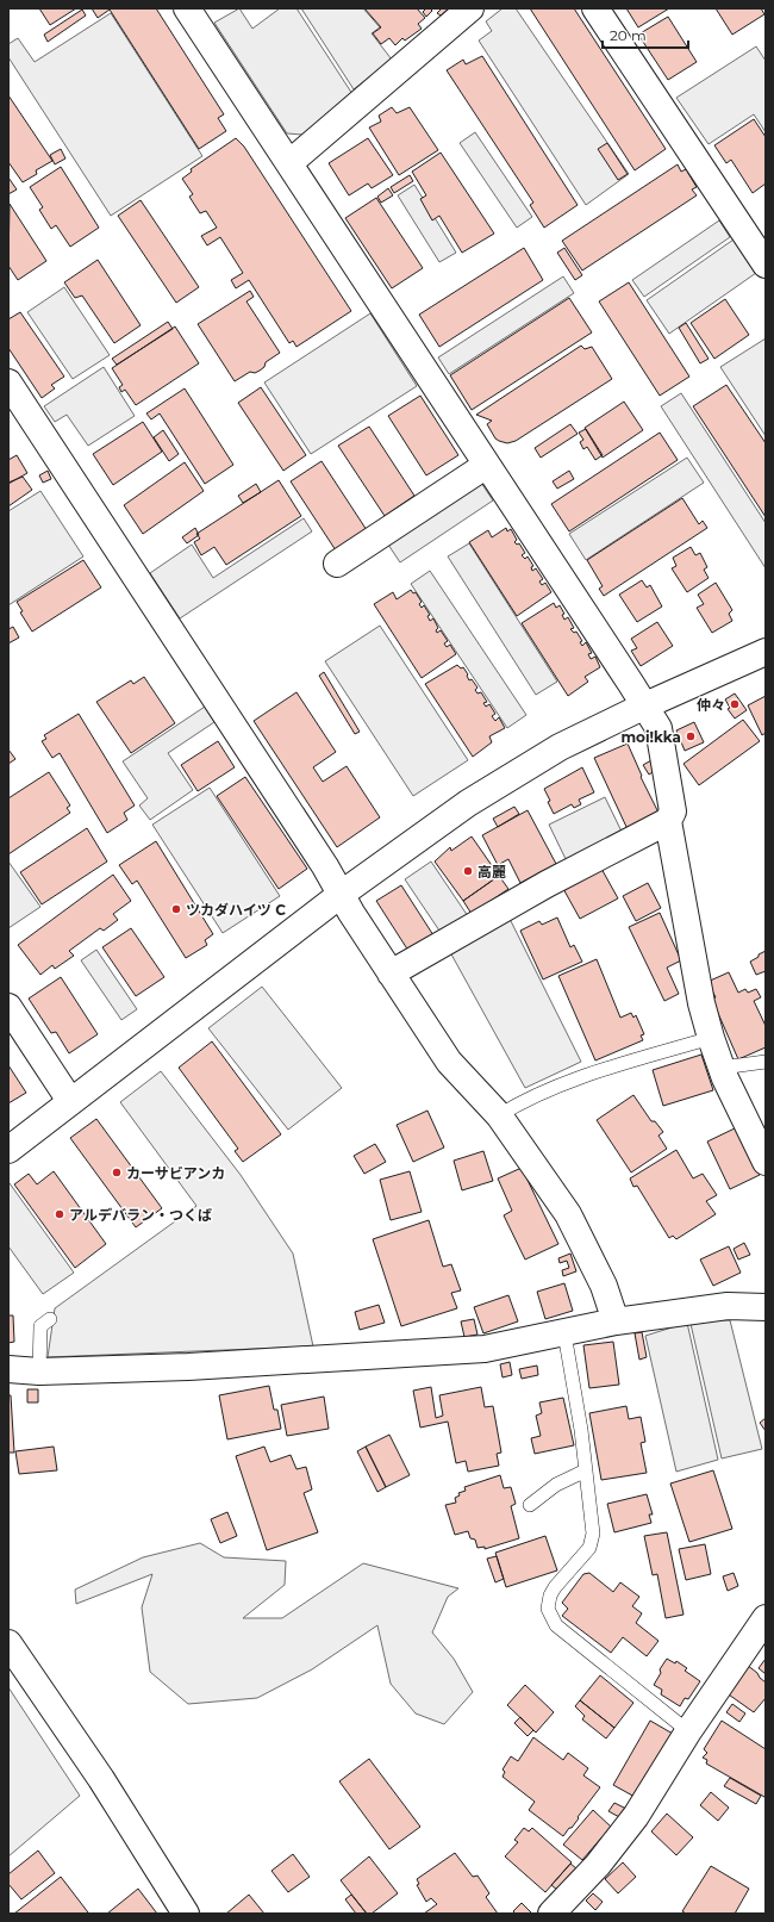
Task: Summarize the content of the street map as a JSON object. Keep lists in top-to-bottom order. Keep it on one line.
{"places":["仲々","moi!kka","高麗","ツカダハイツ C","カーサビアンカ","アルデバラン・つくば"],"scale_bar":"20 m"}
